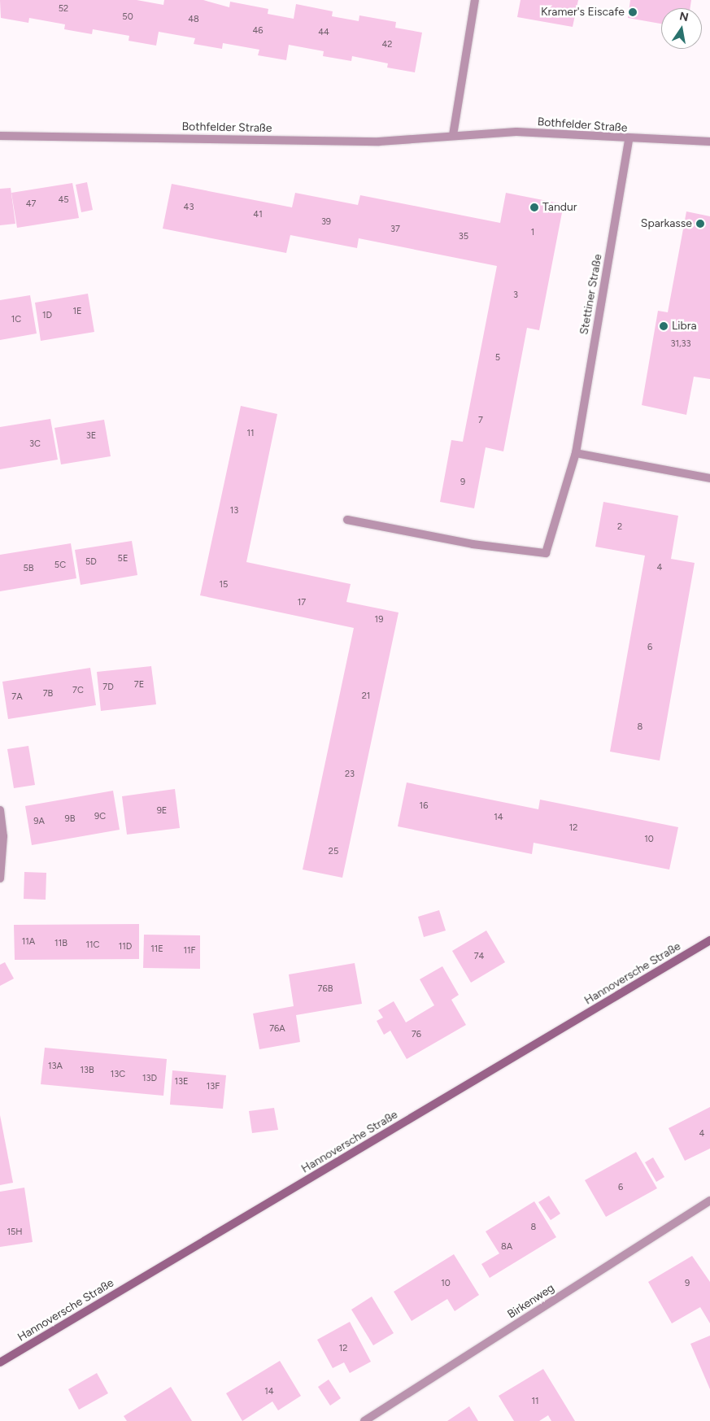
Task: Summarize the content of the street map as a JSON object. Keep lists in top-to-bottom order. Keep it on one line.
{"streets":{"main road":["Hannoversche Straße"],"street":["Bothfelder Straße","Stettiner Straße","Birkenweg"]},"crossings":[["Bothfelder Straße","Stettiner Straße"]],"places":["Kramer's Eiscafe","Tandur","Sparkasse","Libra"],"house_numbers":["52","50","48","46","44","42","45","47","43","41","39","37","1","35","3","1E","1D","1C","31,33","5","7","11","3E","3C","9","13","2","5E","5D","5C","4","5B","15","17","19","6","7E","7D","7C","7B","21","7A","8","23","16","9E","9C","14","9B","9A","12","10","25","11A","11B","11C","11D","11E","11F","74","76B","76A","76","13A","13B","13C","13D","13E","13F","4","6","8","15H","8A","10","9","12","14","11"],"north":"top"}
